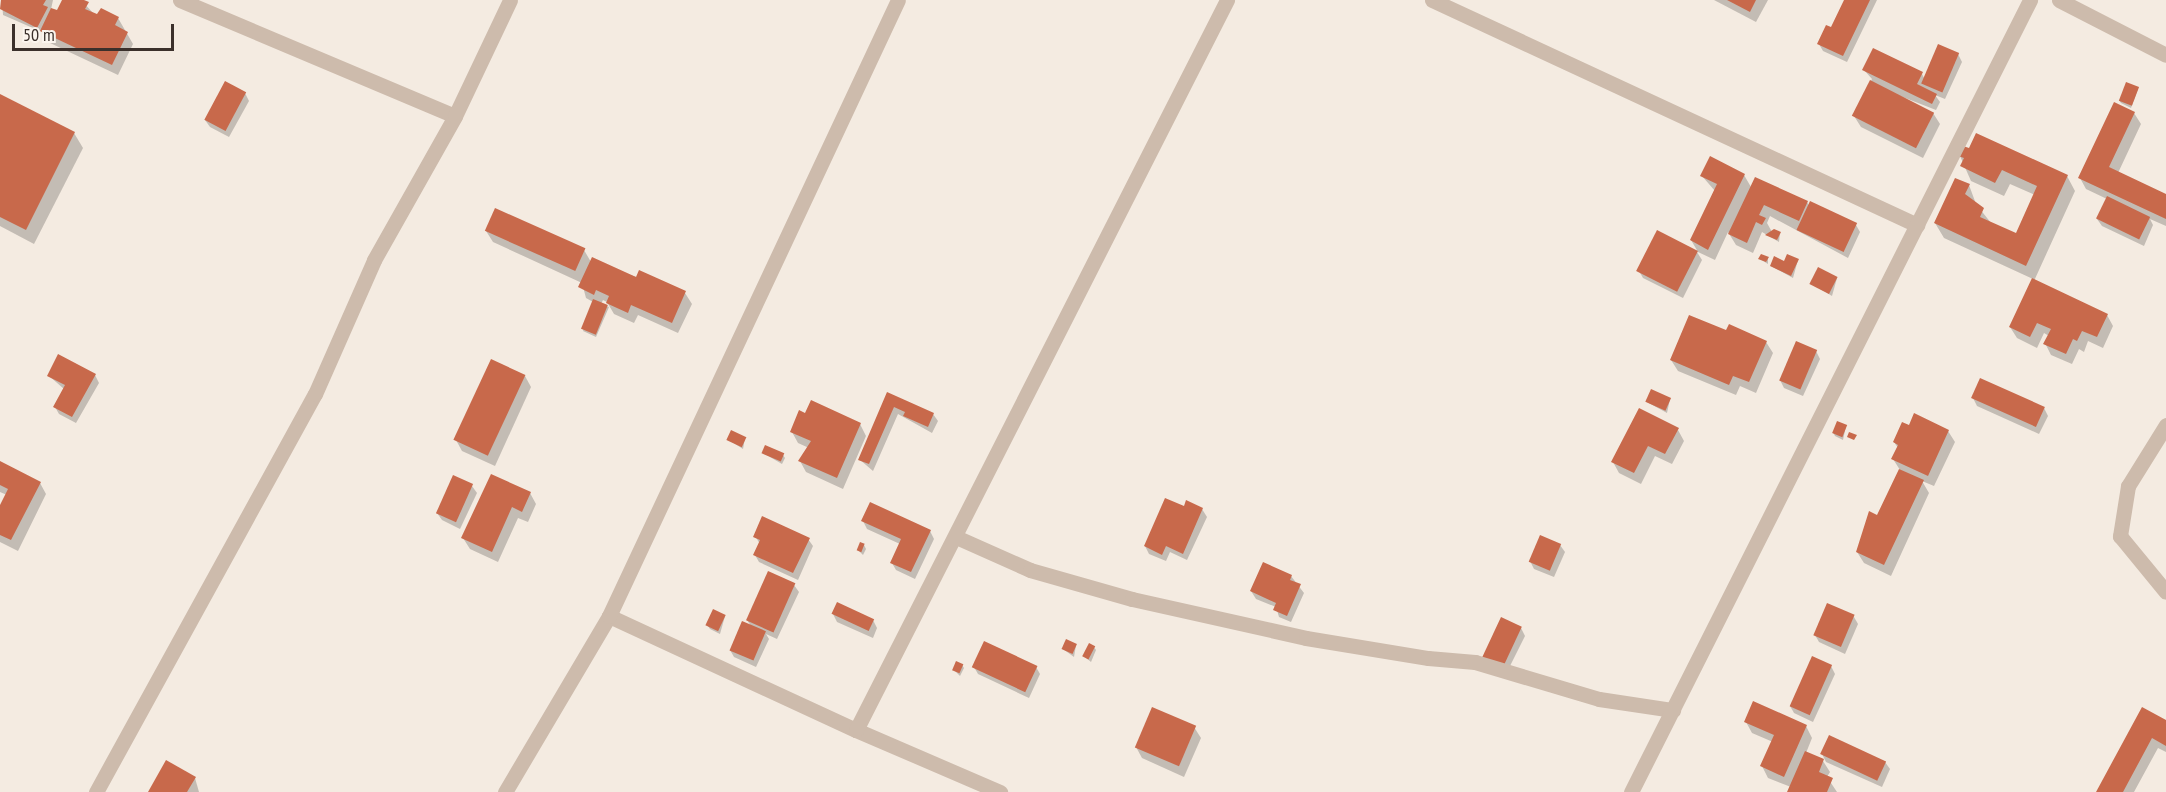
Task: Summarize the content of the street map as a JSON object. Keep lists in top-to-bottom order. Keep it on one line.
{"scale_bar":"50 m"}
